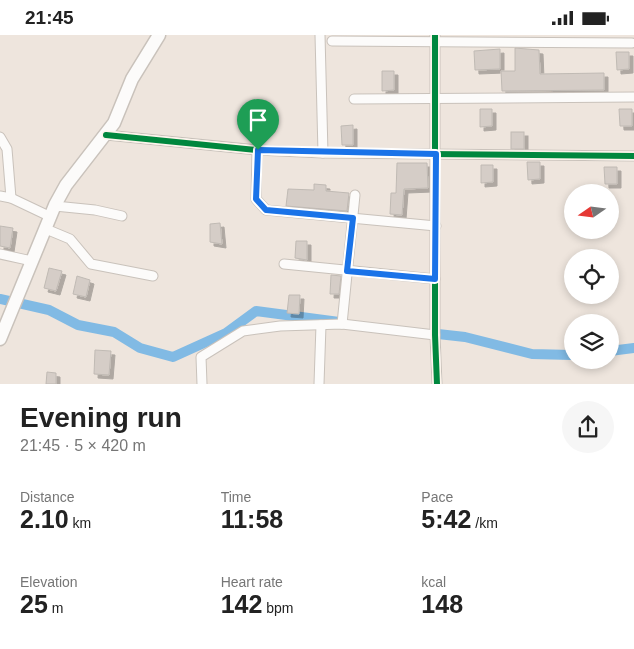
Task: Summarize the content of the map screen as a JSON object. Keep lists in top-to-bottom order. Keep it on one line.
{"north":"left","page":{"status":"21:45","heading":["Evening run","21:45 · 5 × 420 m"],"stats":[["Distance","2.10 km"],["Time","11:58"],["Pace","5:42 /km"],["Elevation","25 m"],["Heart rate","142 bpm"],["kcal","148"]]}}
